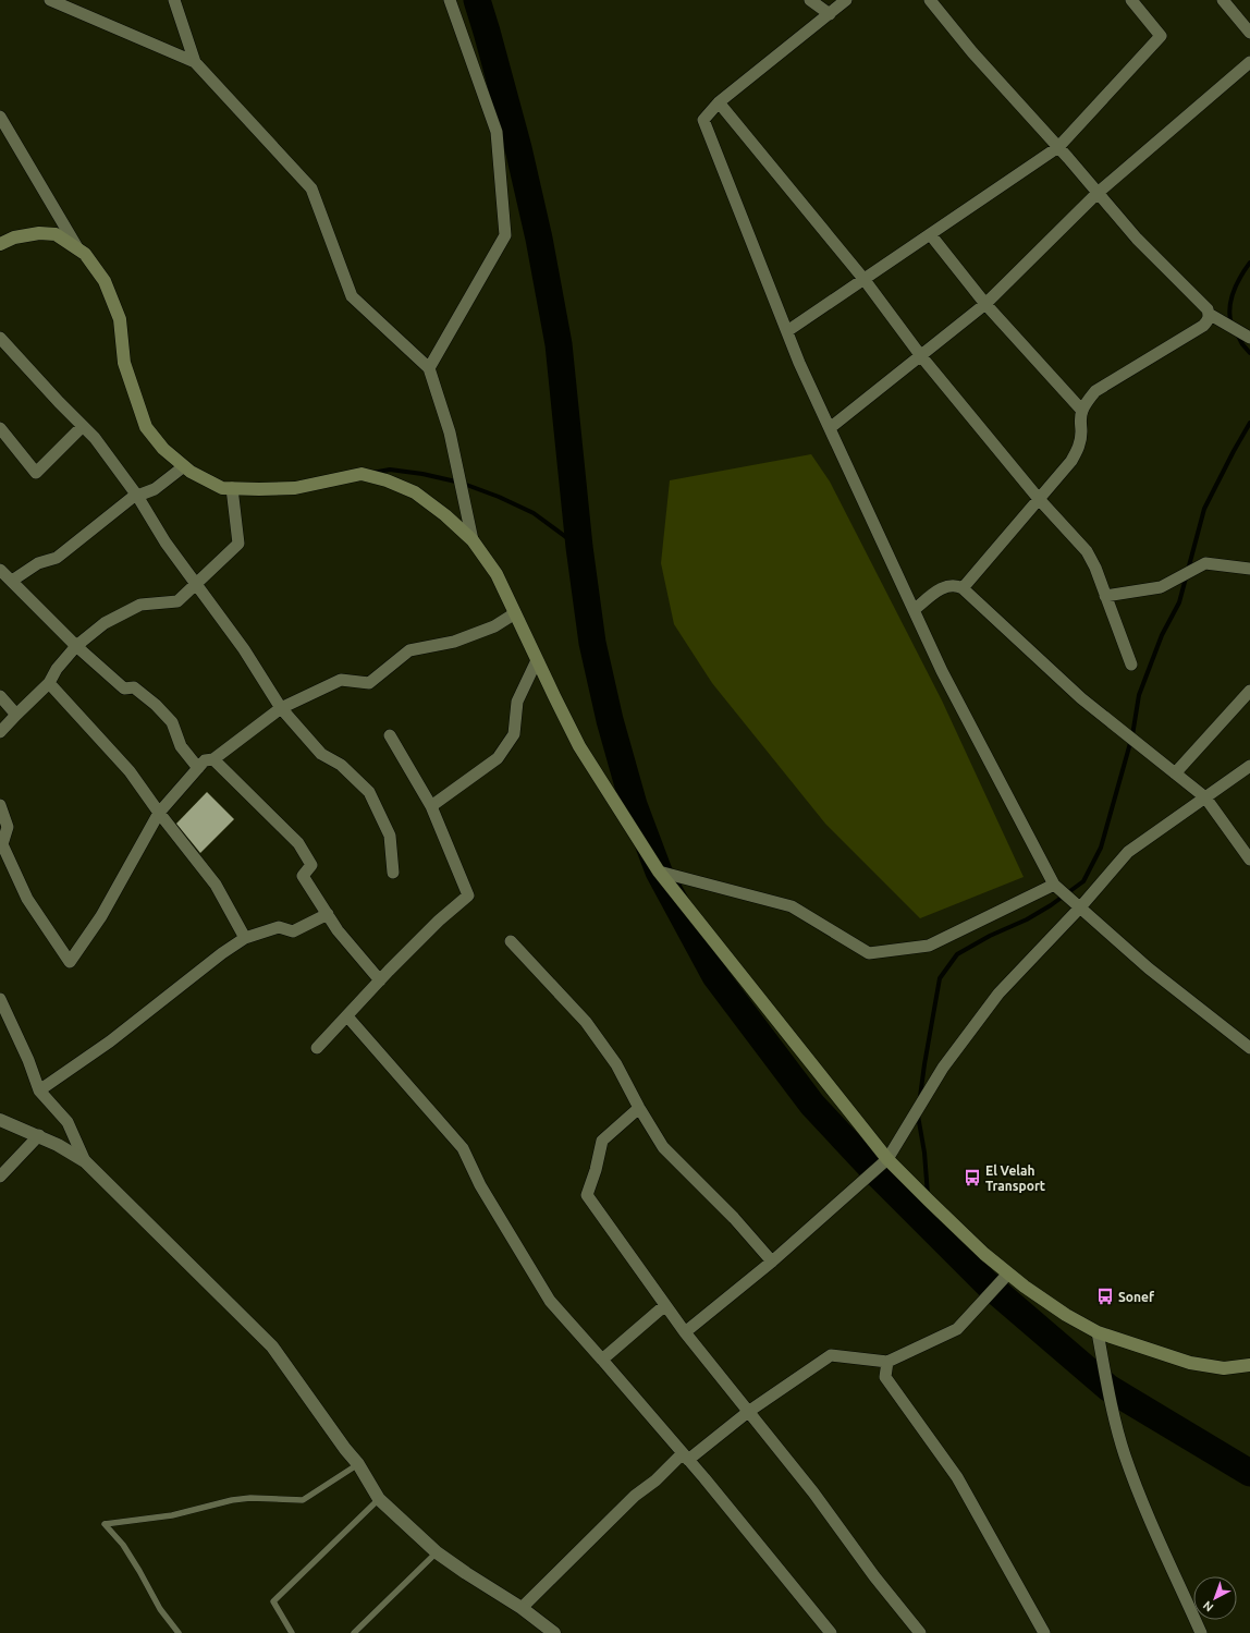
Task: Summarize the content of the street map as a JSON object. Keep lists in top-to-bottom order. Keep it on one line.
{"places":{"bus stop":["El Velah Transport","Sonef"]},"north":"bottom left"}
